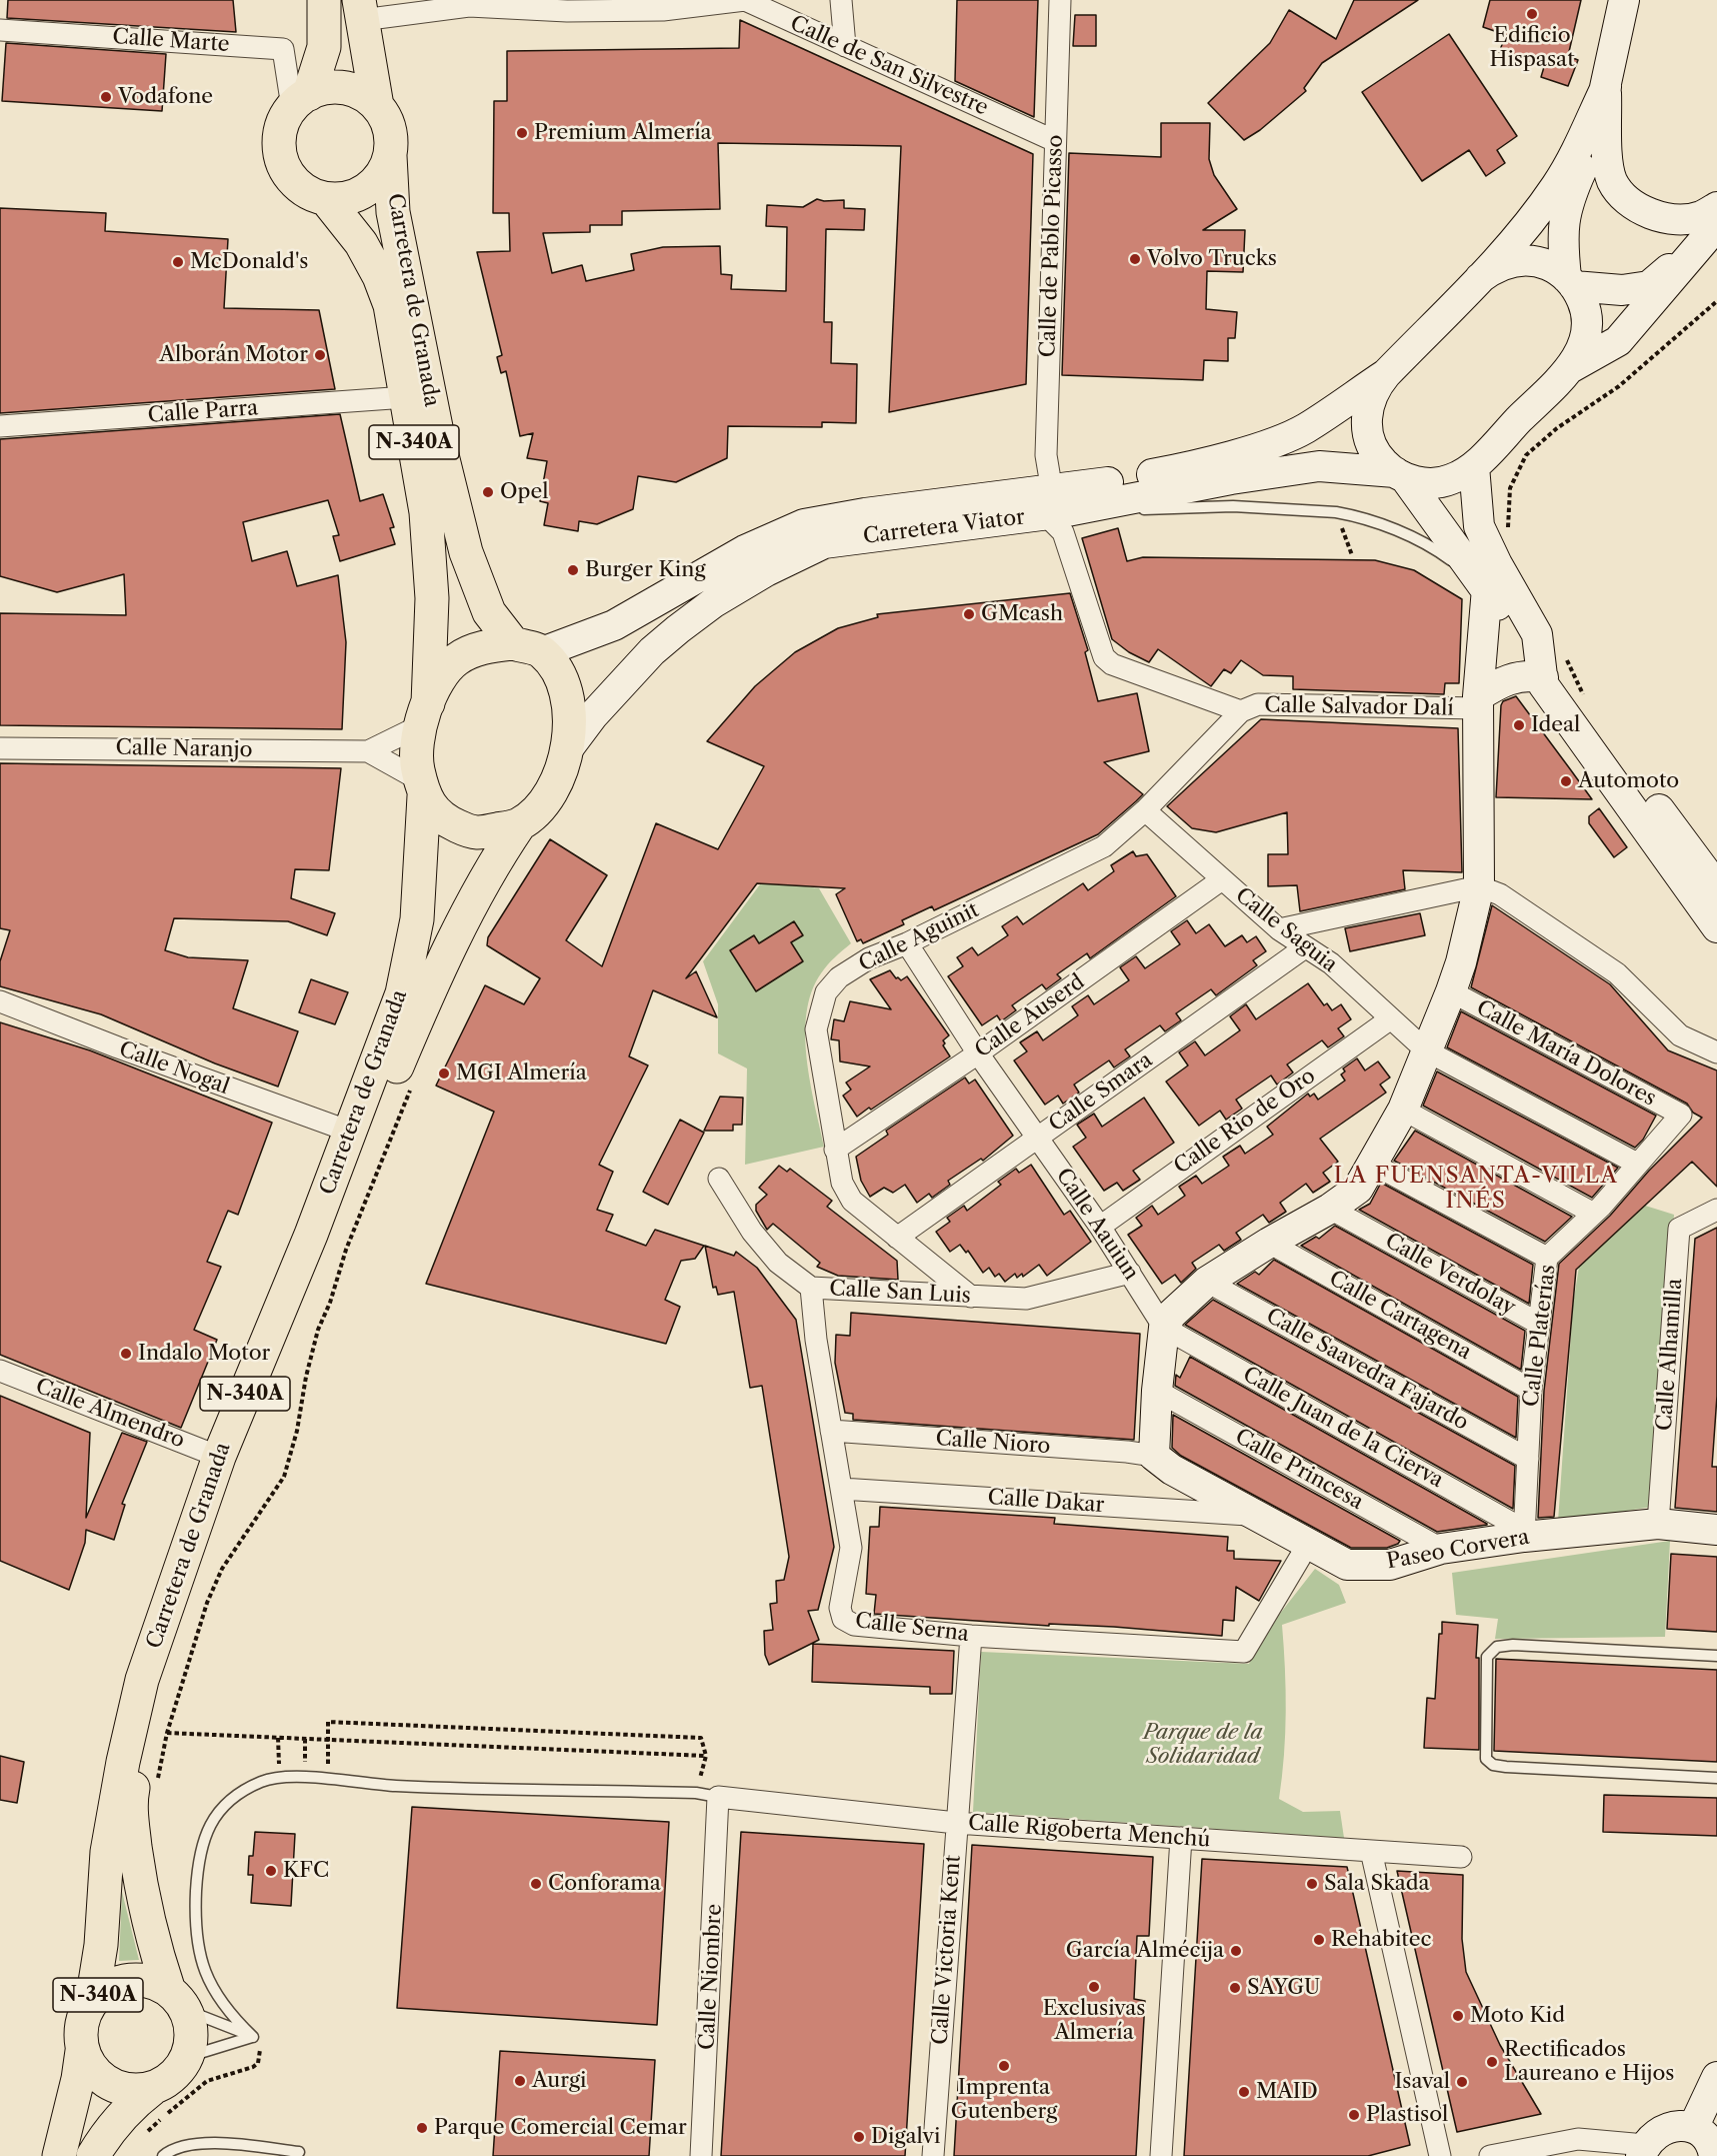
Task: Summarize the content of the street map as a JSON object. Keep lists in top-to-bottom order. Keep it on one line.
{"streets":{"highway":["Carretera de Granada","N-340A"],"main road":["Carretera Viator","Paseo Corvera"],"street":["Calle Marte","Calle de San Silvestre","Calle de Pablo Picasso","Calle Parra","Calle Salvador Dalí","Calle Naranjo","Calle Saguia","Calle Aguinit","Calle Auserd","Calle María Dolores","Calle Nogal","Calle Smara","Calle Rio de Oro","Calle Aauiun","Calle Verdolay","Calle San Luis","Calle Cartagena","Calle Platerías","Calle Alhamilla","Calle Saavedra Fajardo","Calle Almendro","Calle Juan de la Cierva","Calle Nioro","Calle Princesa","Calle Dakar","Calle Serna","Calle Rigoberta Menchú","Calle Victoria Kent","Calle Niombre"]},"crossings":[["Calle Marte","Carretera de Granada"],["Calle Marte","N-340A"],["Calle de San Silvestre","Calle de Pablo Picasso"],["Calle de San Silvestre","N-340A"],["Calle de Pablo Picasso","Carretera Viator"],["Calle de Pablo Picasso","Calle Salvador Dalí"],["Carretera de Granada","Calle Parra"],["Carretera de Granada","N-340A"],["Carretera de Granada","Carretera Viator"],["Carretera de Granada","Calle Naranjo"],["Carretera de Granada","Calle Nogal"],["Carretera de Granada","Calle Almendro"],["N-340A","Carretera Viator"],["N-340A","Calle Naranjo"],["Carretera Viator","Calle Salvador Dalí"],["Carretera Viator","Calle Naranjo"],["Calle Salvador Dalí","Calle Saguia"],["Calle Salvador Dalí","Calle Aguinit"],["Calle Saguia","Calle Aguinit"],["Calle Saguia","Calle Auserd"],["Calle Saguia","Calle Smara"],["Calle Saguia","Calle Rio de Oro"],["Calle Saguia","Calle Platerías"],["Calle Aguinit","Calle Auserd"],["Calle Aguinit","Calle Smara"],["Calle Aguinit","Calle Aauiun"],["Calle Aguinit","Calle San Luis"],["Calle Auserd","Calle Aauiun"],["Calle María Dolores","Calle Platerías"],["Calle Smara","Calle Aauiun"],["Calle Rio de Oro","Calle Aauiun"],["Calle Aauiun","Calle San Luis"],["Calle Aauiun","Calle Juan de la Cierva"],["Calle Verdolay","Calle Platerías"],["Calle San Luis","Calle Serna"],["Calle Cartagena","Calle Platerías"],["Calle Platerías","Calle Saavedra Fajardo"],["Calle Platerías","Calle Juan de la Cierva"],["Calle Platerías","Paseo Corvera"],["Calle Alhamilla","Paseo Corvera"],["Calle Juan de la Cierva","Paseo Corvera"],["Calle Nioro","Paseo Corvera"],["Calle Nioro","Calle Serna"],["Calle Princesa","Paseo Corvera"],["Calle Dakar","Paseo Corvera"],["Calle Dakar","Calle Serna"],["Paseo Corvera","Calle Serna"],["Calle Serna","Calle Victoria Kent"],["Calle Rigoberta Menchú","Calle Victoria Kent"],["Calle Rigoberta Menchú","Calle Niombre"]],"districts":["LA FUENSANTA-VILLA INÉS"],"parks":["Parque de la Solidaridad"],"places":["Edificio Hispasat","Vodafone","Premium Almería","Volvo Trucks","McDonald's","Alborán Motor","Opel","Burger King","GMcash","Ideal","Automoto","MGI Almería","Indalo Motor","KFC","Conforama","Sala Skada","Rehabitec","García Almécija","Exclusivas Almería","SAYGU","Moto Kid","Rectificados Laureano e Hijos","Imprenta Gutenberg","Aurgi","Isaval","MAID","Plastisol","Parque Comercial Cemar","Digalvi"]}
